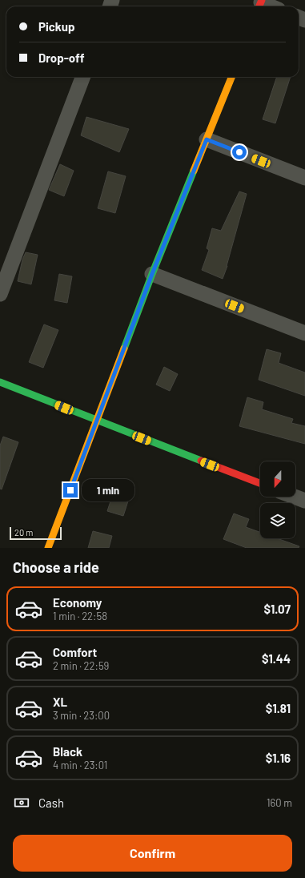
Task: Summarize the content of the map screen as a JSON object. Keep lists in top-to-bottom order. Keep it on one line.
{"scale_bar":"20 m","north":"bottom","page":{"banner":["Pickup","Drop-off"],"bubble":"1 min","scale":"20 m","heading":"Choose a ride","list":[{"name":"Economy","note":"1 min · 22:58","value":"$1.07"},{"name":"Comfort","note":"2 min · 22:59","value":"$1.44"},{"name":"XL","note":"3 min · 23:00","value":"$1.81"},{"name":"Black","note":"4 min · 23:01","value":"$1.16"}],"pay":["Cash","160 m"],"buttons":"Confirm"}}
